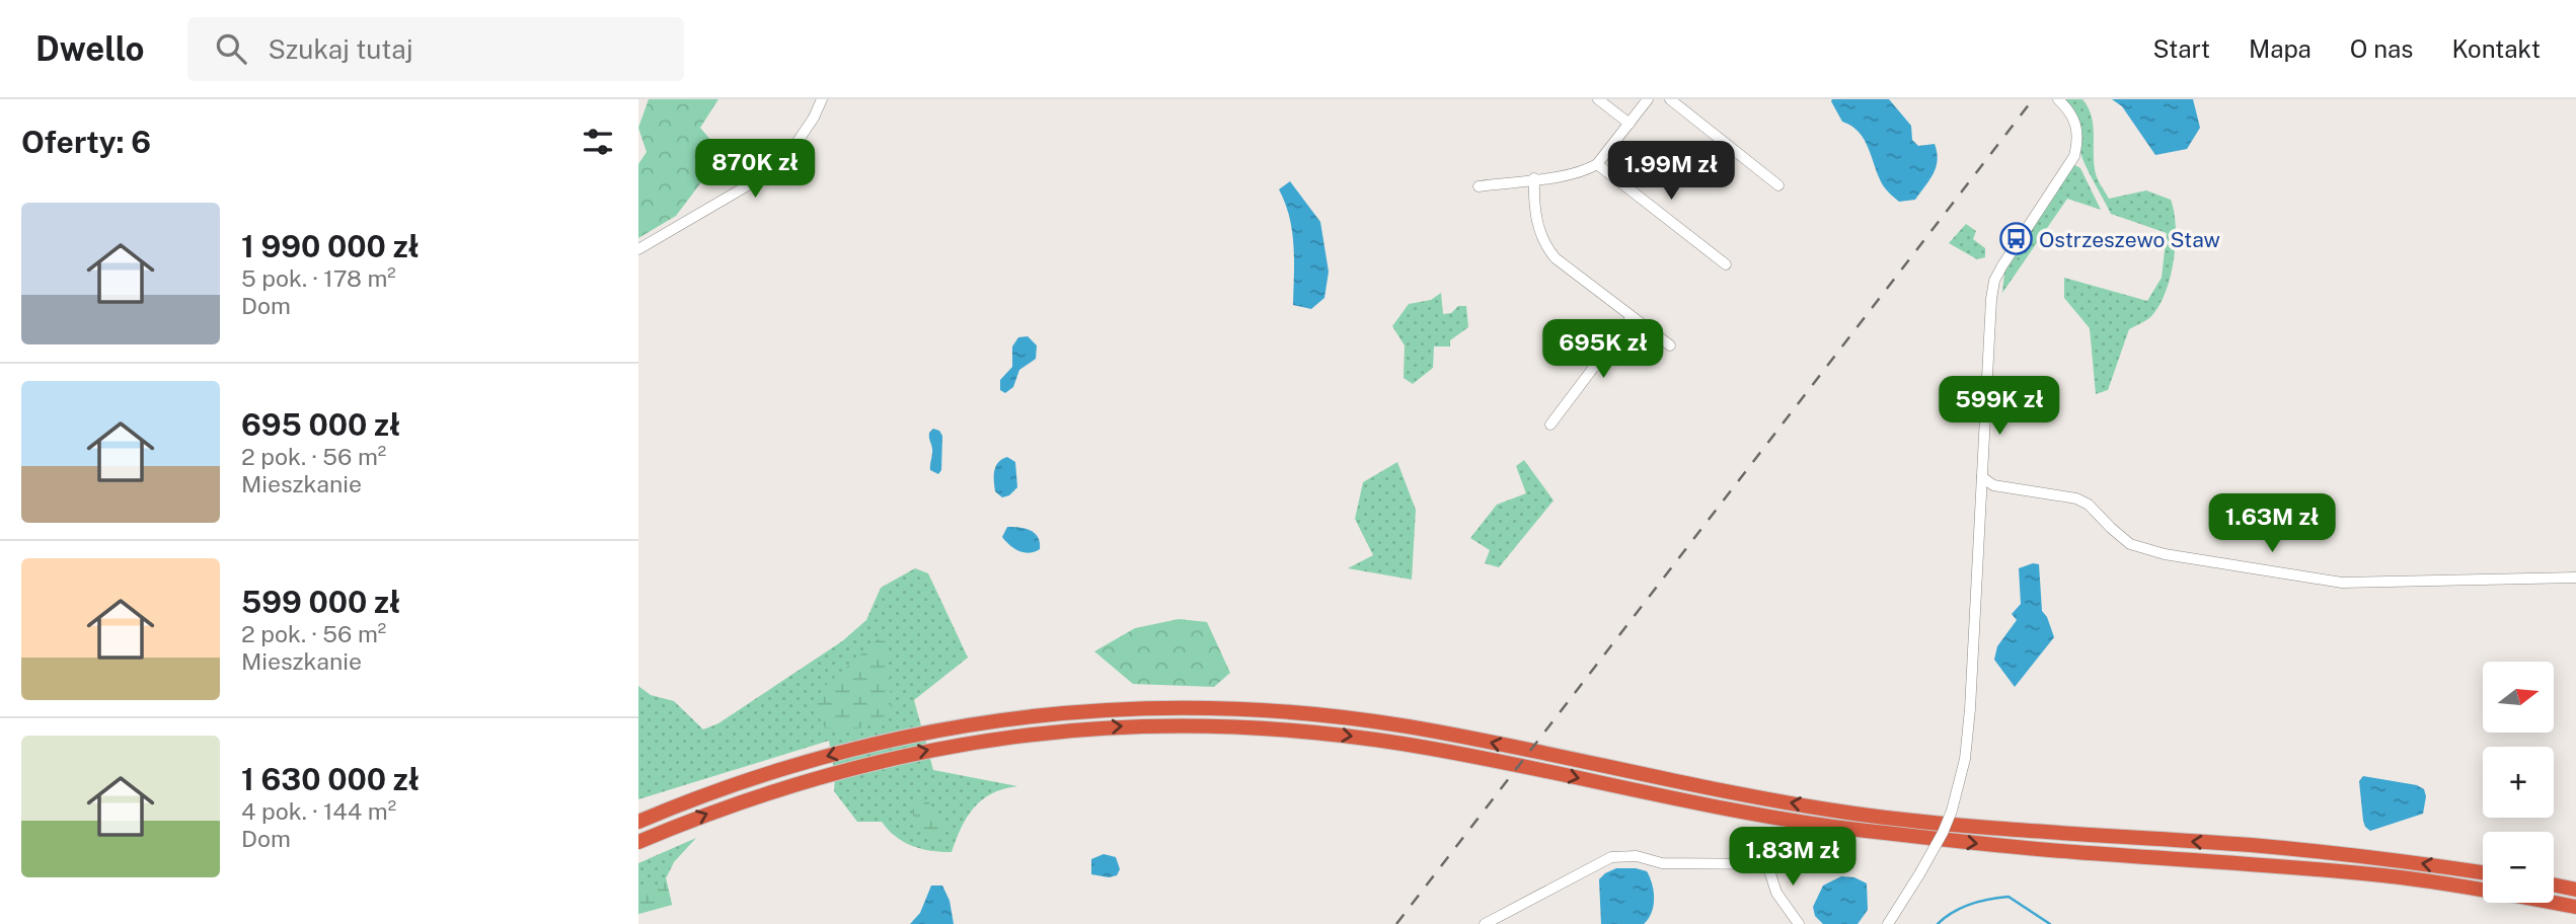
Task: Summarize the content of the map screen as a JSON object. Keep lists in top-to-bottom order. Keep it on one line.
{"places":{"bus stop":["Ostrzeszewo Staw"]},"north":"right","page":{"header":"Dwello","search":"Szukaj tutaj","nav":["Start","Mapa","O nas","Kontakt"],"heading":"Oferty: 6","price":["870K zł","1.99M zł","695K zł","599K zł","1.63M zł","1.83M zł"],"list":[{"name":"1 990 000 zł","note":"5 pok. · 178 m² · Dom"},{"name":"695 000 zł","note":"2 pok. · 56 m² · Mieszkanie"},{"name":"599 000 zł","note":"2 pok. · 56 m² · Mieszkanie"},{"name":"1 630 000 zł","note":"4 pok. · 144 m² · Dom"}],"map_buttons":["+","−"]}}
